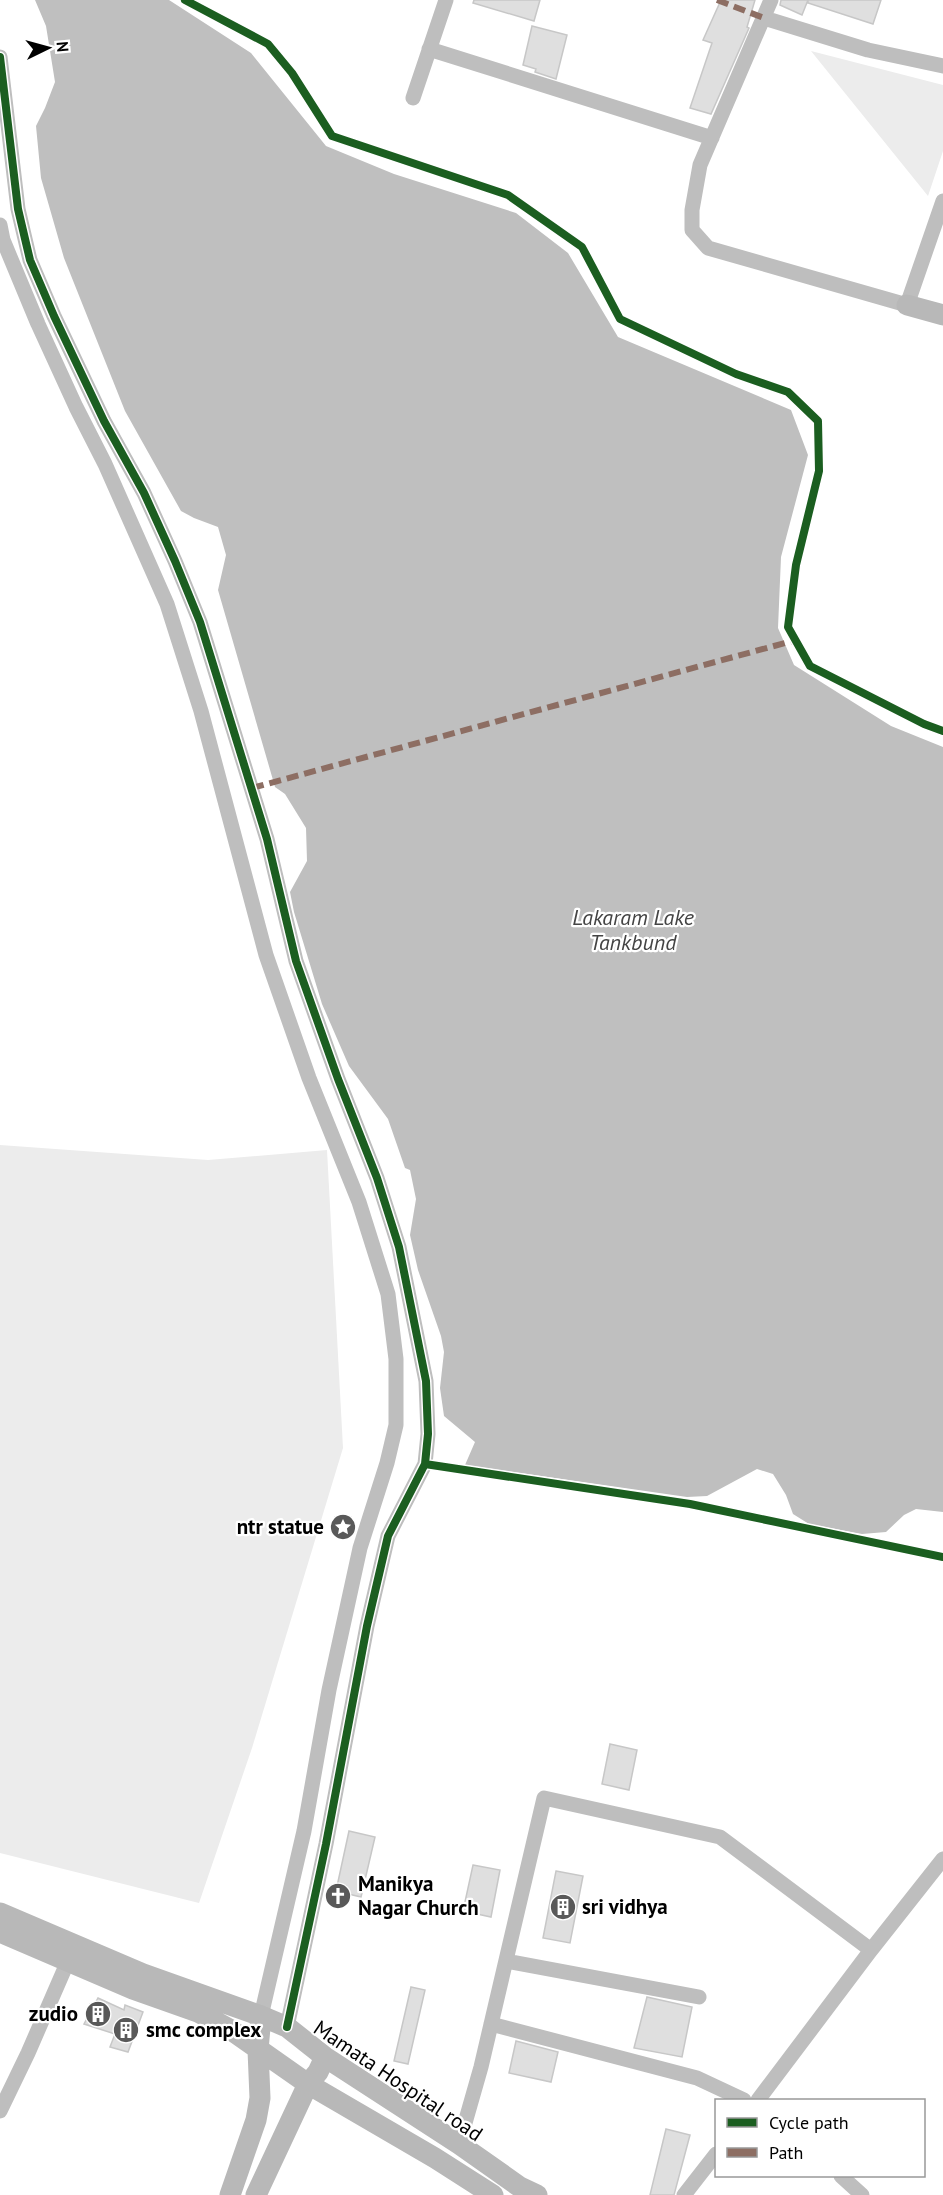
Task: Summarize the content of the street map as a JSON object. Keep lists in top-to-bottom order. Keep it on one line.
{"streets":{"street":["Mamata Hospital road"]},"water":["Lakaram Lake Tankbund"],"places":{"place":["ntr statue"],"church":["Manikya Nagar Church"],"building":["sri vidhya","zudio","smc complex"]},"legend":["Cycle path","Path"],"north":"right"}
